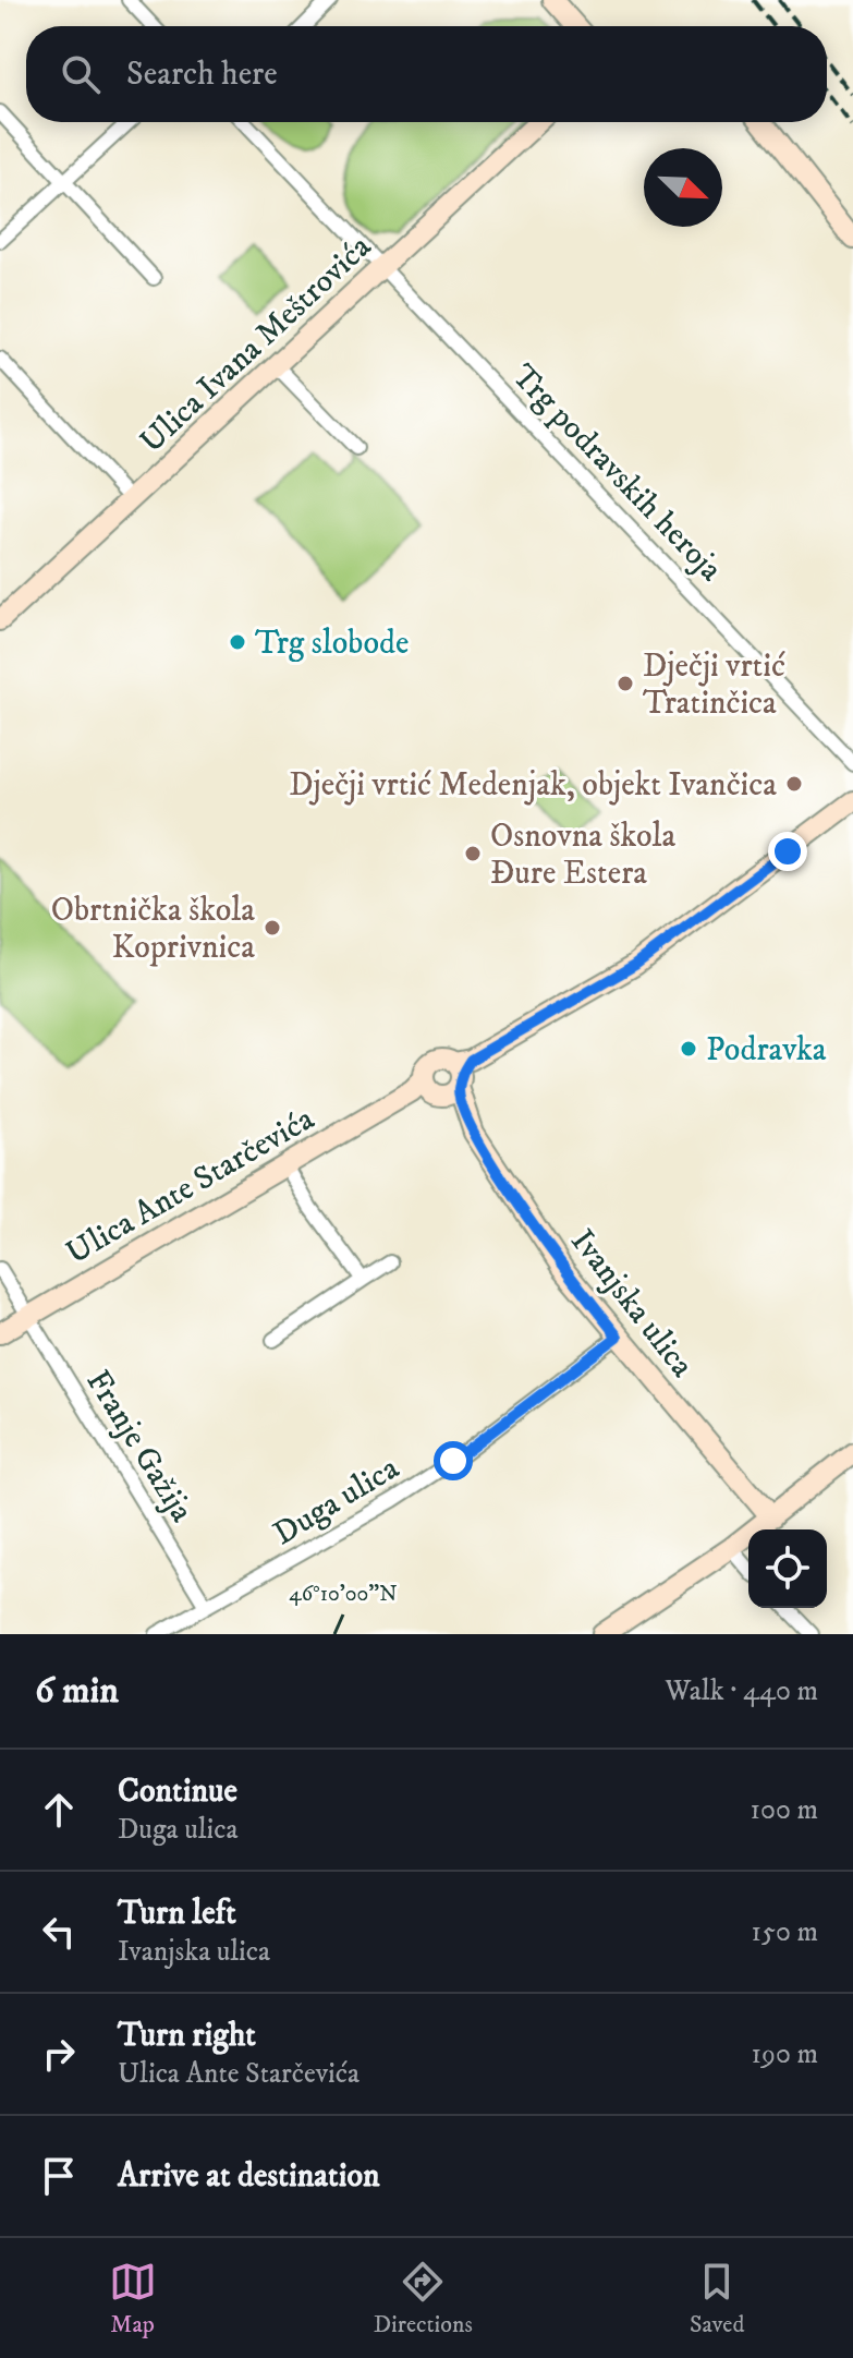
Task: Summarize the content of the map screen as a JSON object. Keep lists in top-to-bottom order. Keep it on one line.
{"streets":{"main road":["Ulica Ivana Meštrovića","Ulica Ante Starčevića","Ivanjska ulica"],"street":["Trg podravskih heroja","Franje Gažija","Duga ulica"]},"crossings":[["Ulica Ivana Meštrovića","Trg podravskih heroja"],["Ulica Ante Starčevića","Ivanjska ulica"],["Ulica Ante Starčevića","Franje Gažija"],["Ivanjska ulica","Duga ulica"],["Franje Gažija","Duga ulica"]],"places":["Trg slobode","Dječji vrtić Tratinčica","Dječji vrtić Medenjak, objekt Ivančica","Osnovna škola Đure Estera","Obrtnička škola Koprivnica","Podravka"],"north":"bottom right","page":{"search":"Search here","heading":["6 min","Walk · 440 m"],"list":[["Continue","Duga ulica","100 m"],["Turn left","Ivanjska ulica","150 m"],["Turn right","Ulica Ante Starčevića","190 m"],"Arrive at destination"],"nav":["Map","Directions","Saved"]},"coordinates":["46°10'00\"N"]}
